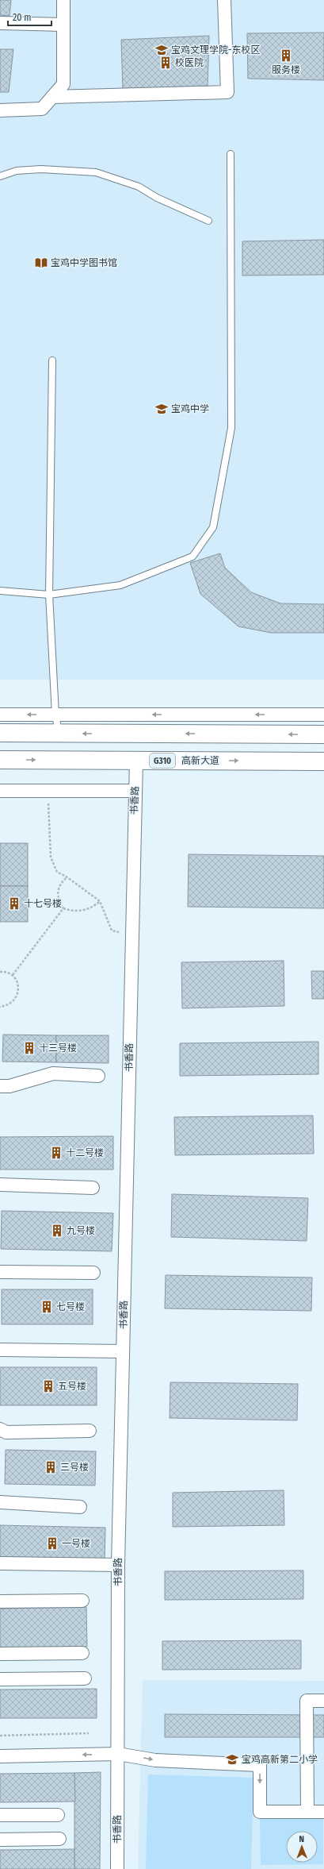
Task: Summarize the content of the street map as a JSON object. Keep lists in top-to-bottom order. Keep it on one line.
{"streets":{"highway":["G310","高新大道"],"street":["书香路"]},"crossings":[["高新大道","书香路"]],"places":{"school or university":["宝鸡文理学院-东校区","宝鸡中学","宝鸡高新第二小学"],"building":["服务楼","校医院","十七号楼","十三号楼","十二号楼","九号楼","七号楼","五号楼","三号楼","一号楼"],"library":["宝鸡中学图书馆"]},"scale_bar":"20 m","north":"top"}
